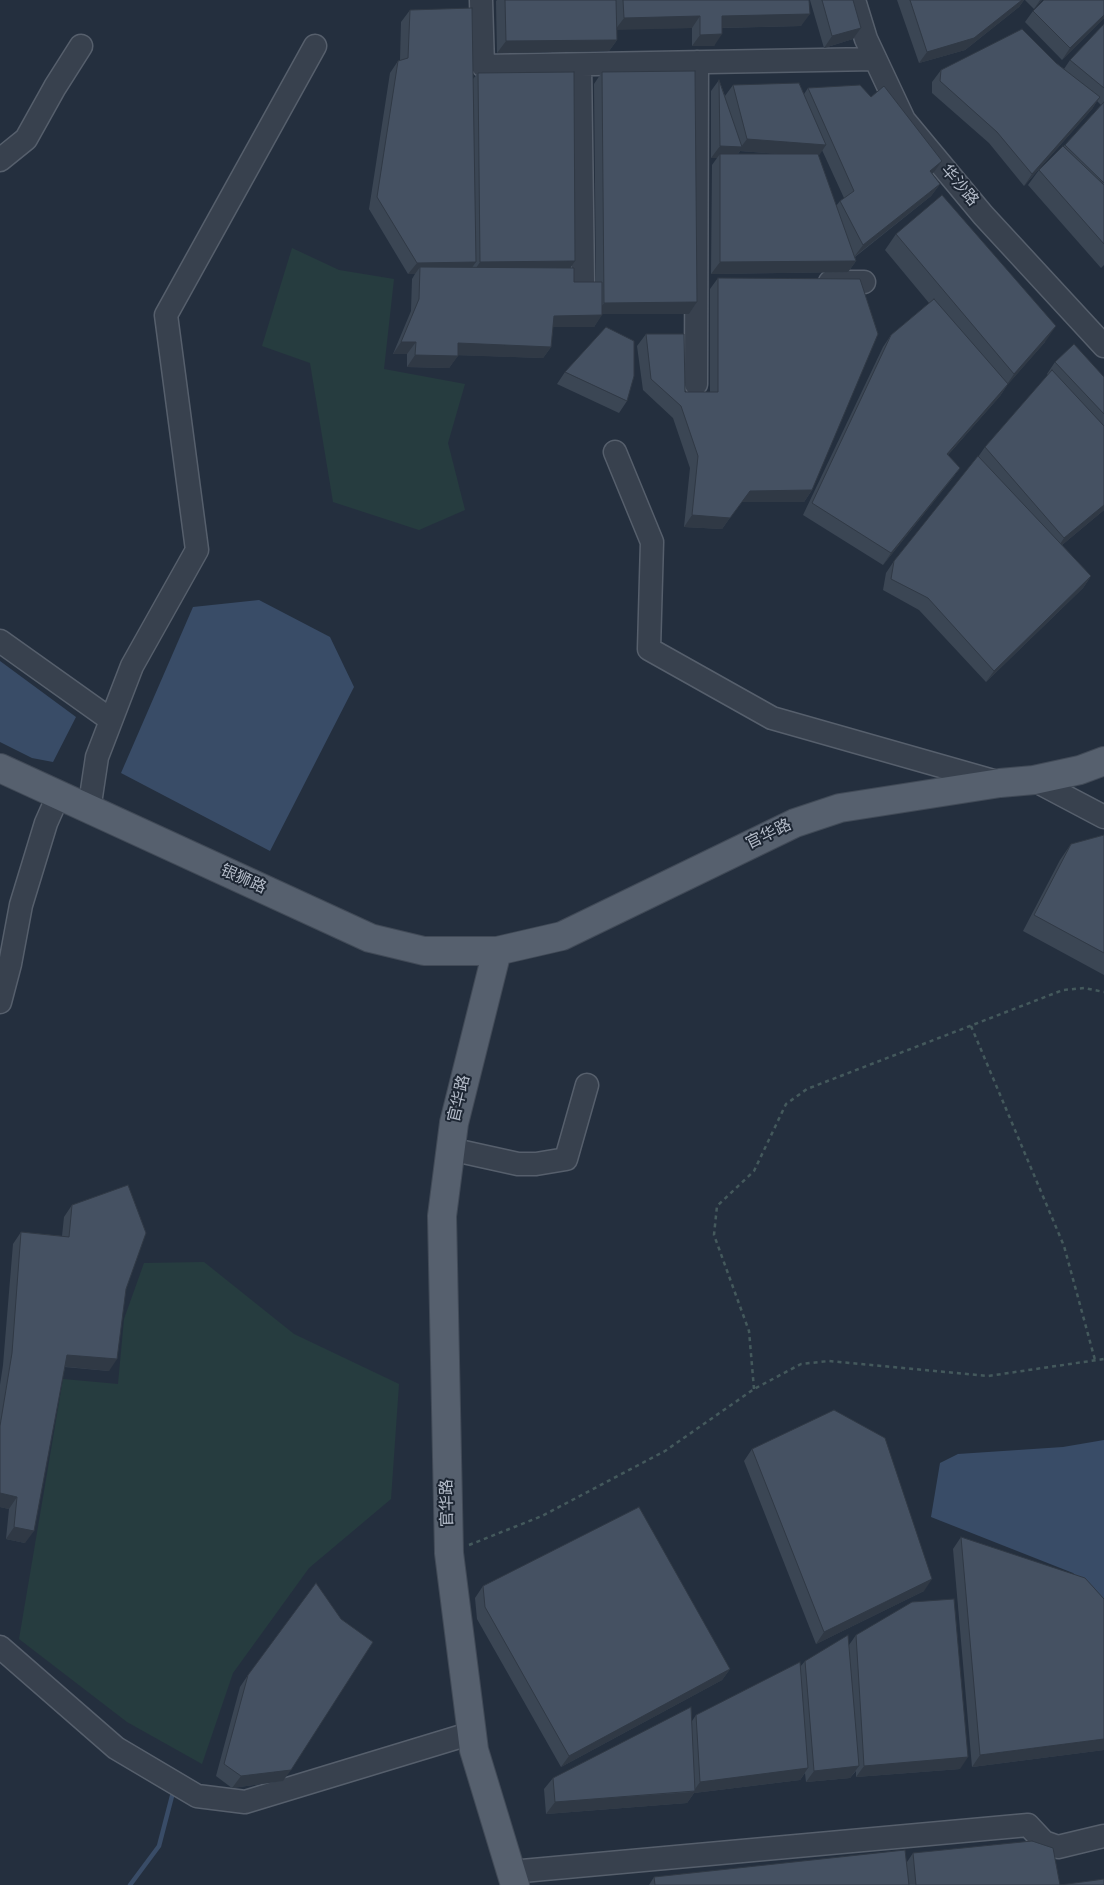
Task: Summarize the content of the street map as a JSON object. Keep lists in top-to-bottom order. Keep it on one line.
{"streets":{"main road":["官华路","银狮路"],"street":["华沙路"]},"crossings":[["官华路","银狮路"]]}
